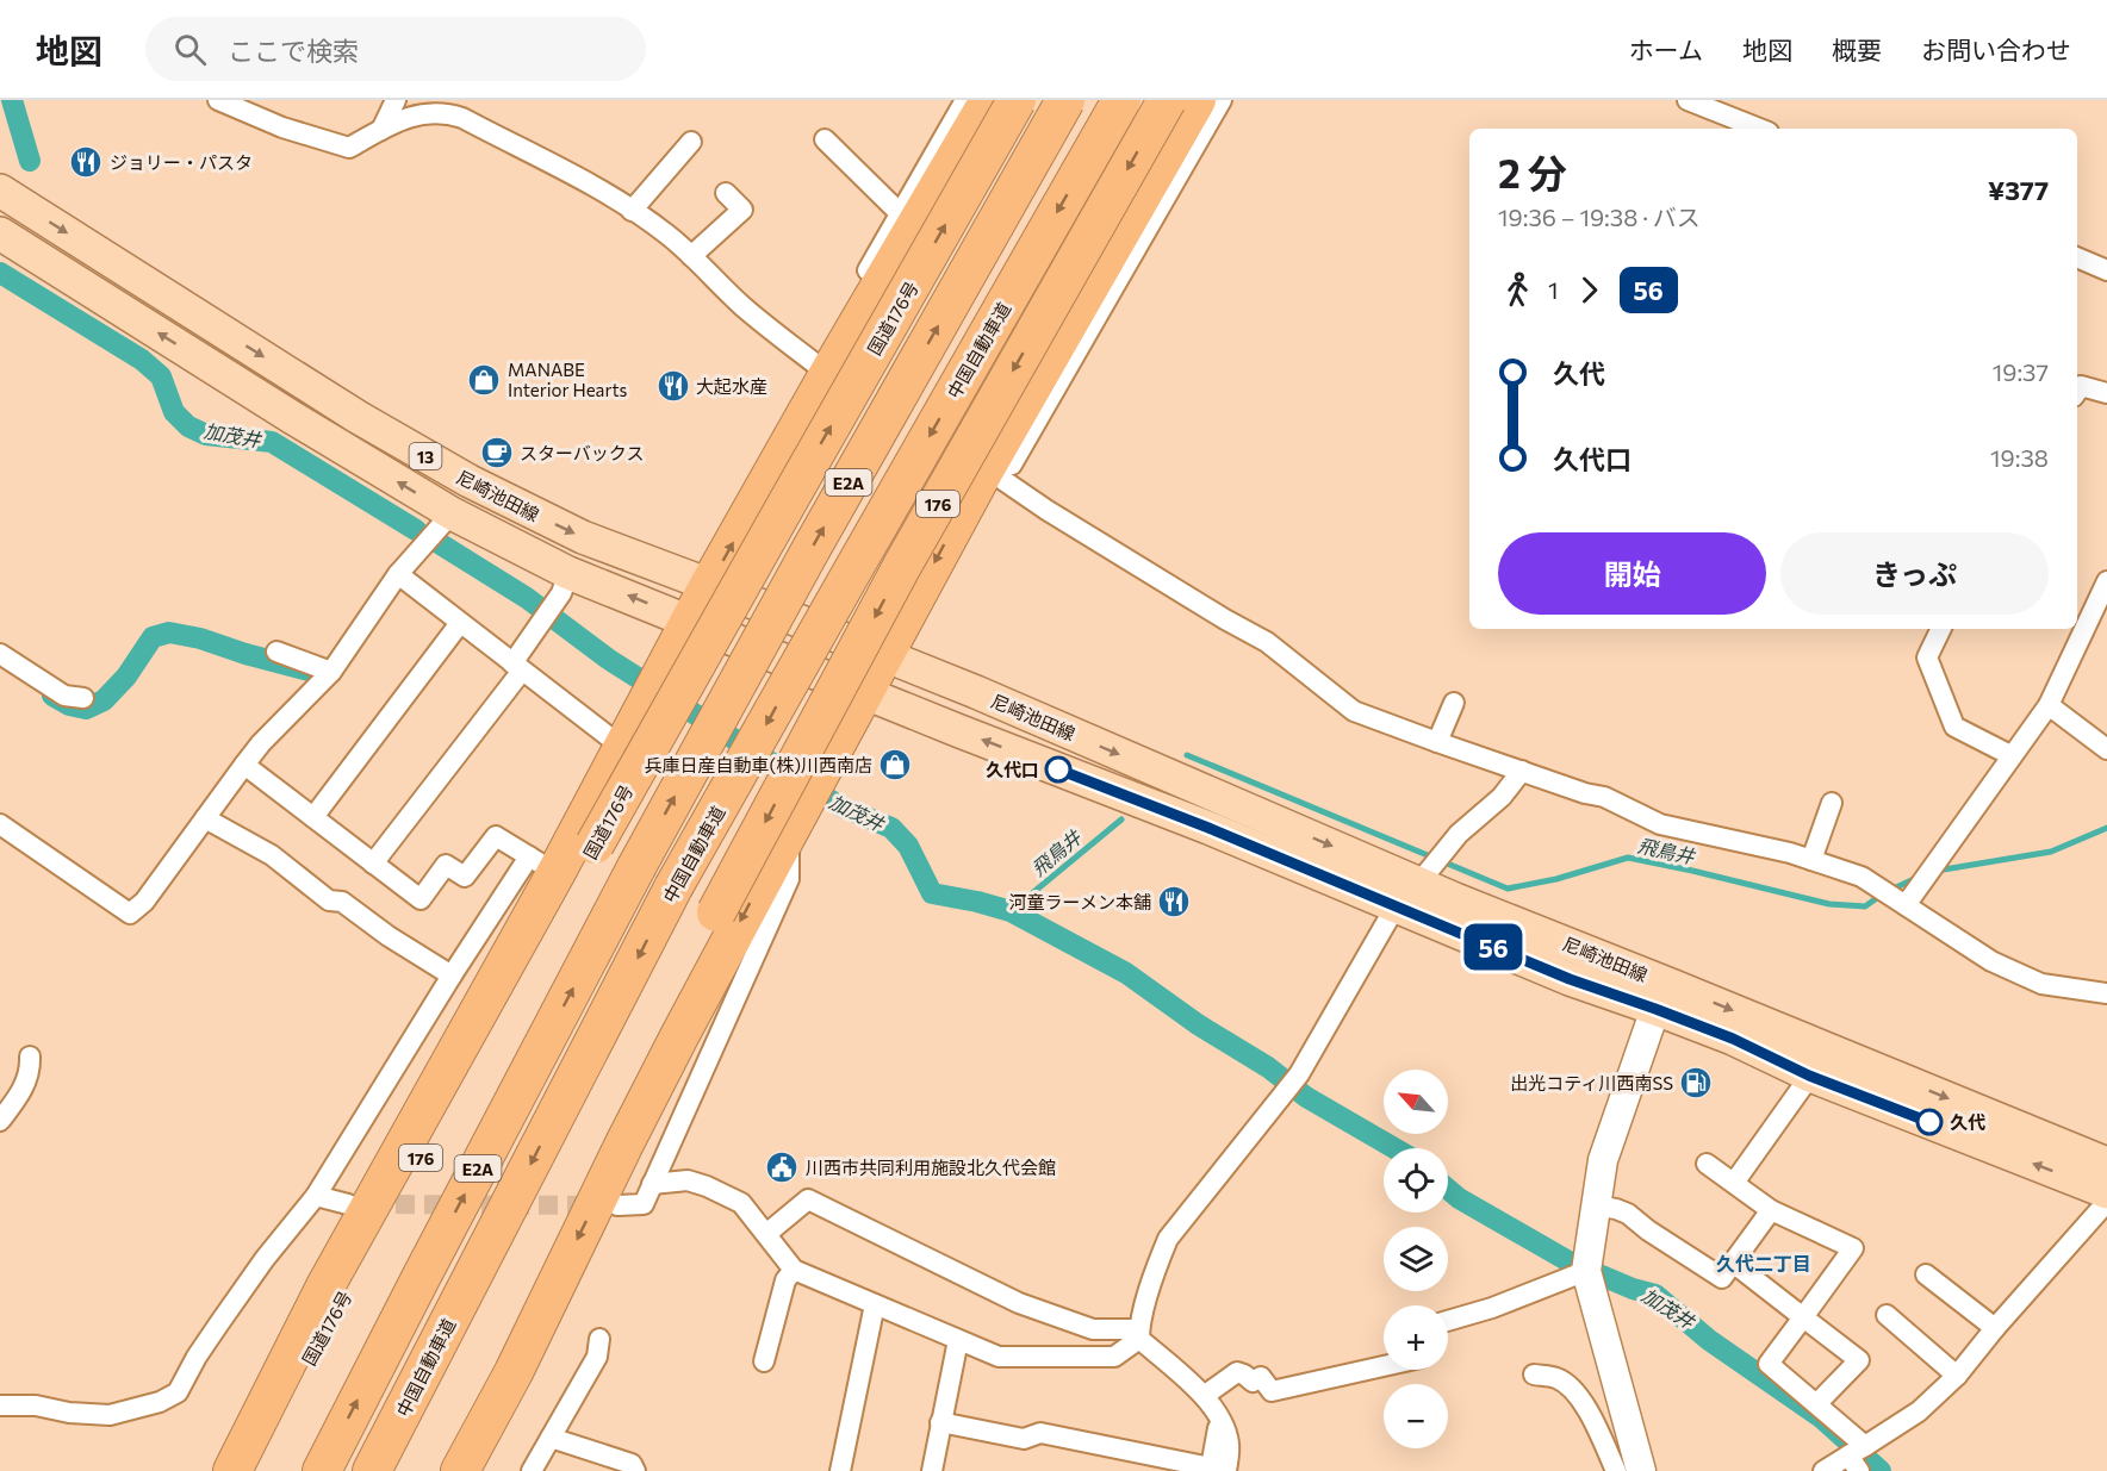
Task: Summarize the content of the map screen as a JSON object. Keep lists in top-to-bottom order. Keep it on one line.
{"streets":{"highway":["国道176号","中国自動車道","E2A","176"],"main road":["13","尼崎池田線"]},"districts":["久代二丁目"],"water":["加茂井","飛鳥井"],"places":{"restaurant":["ジョリー・パスタ","大起水産","河童ラーメン本舗"],"shop":["MANABE Interior Hearts","兵庫日産自動車(株)川西南店"],"cafe":["スターバックス"],"other":["久代口","久代"],"fuel station":["出光コティ川西南SS"],"public building":["川西市共同利用施設北久代会館"]},"lines":["bus line 56"],"north":"top left","page":{"header":"地図","search":"ここで検索","nav":["ホーム","地図","概要","お問い合わせ"],"on_map":"56","heading":["2 分","19:36 – 19:38 · バス","¥377"],"legs":["1","56"],"list":[{"name":"久代","value":"19:37"},{"name":"久代口","value":"19:38"}],"buttons":["開始","きっぷ"],"map_buttons":["+","−"]}}
